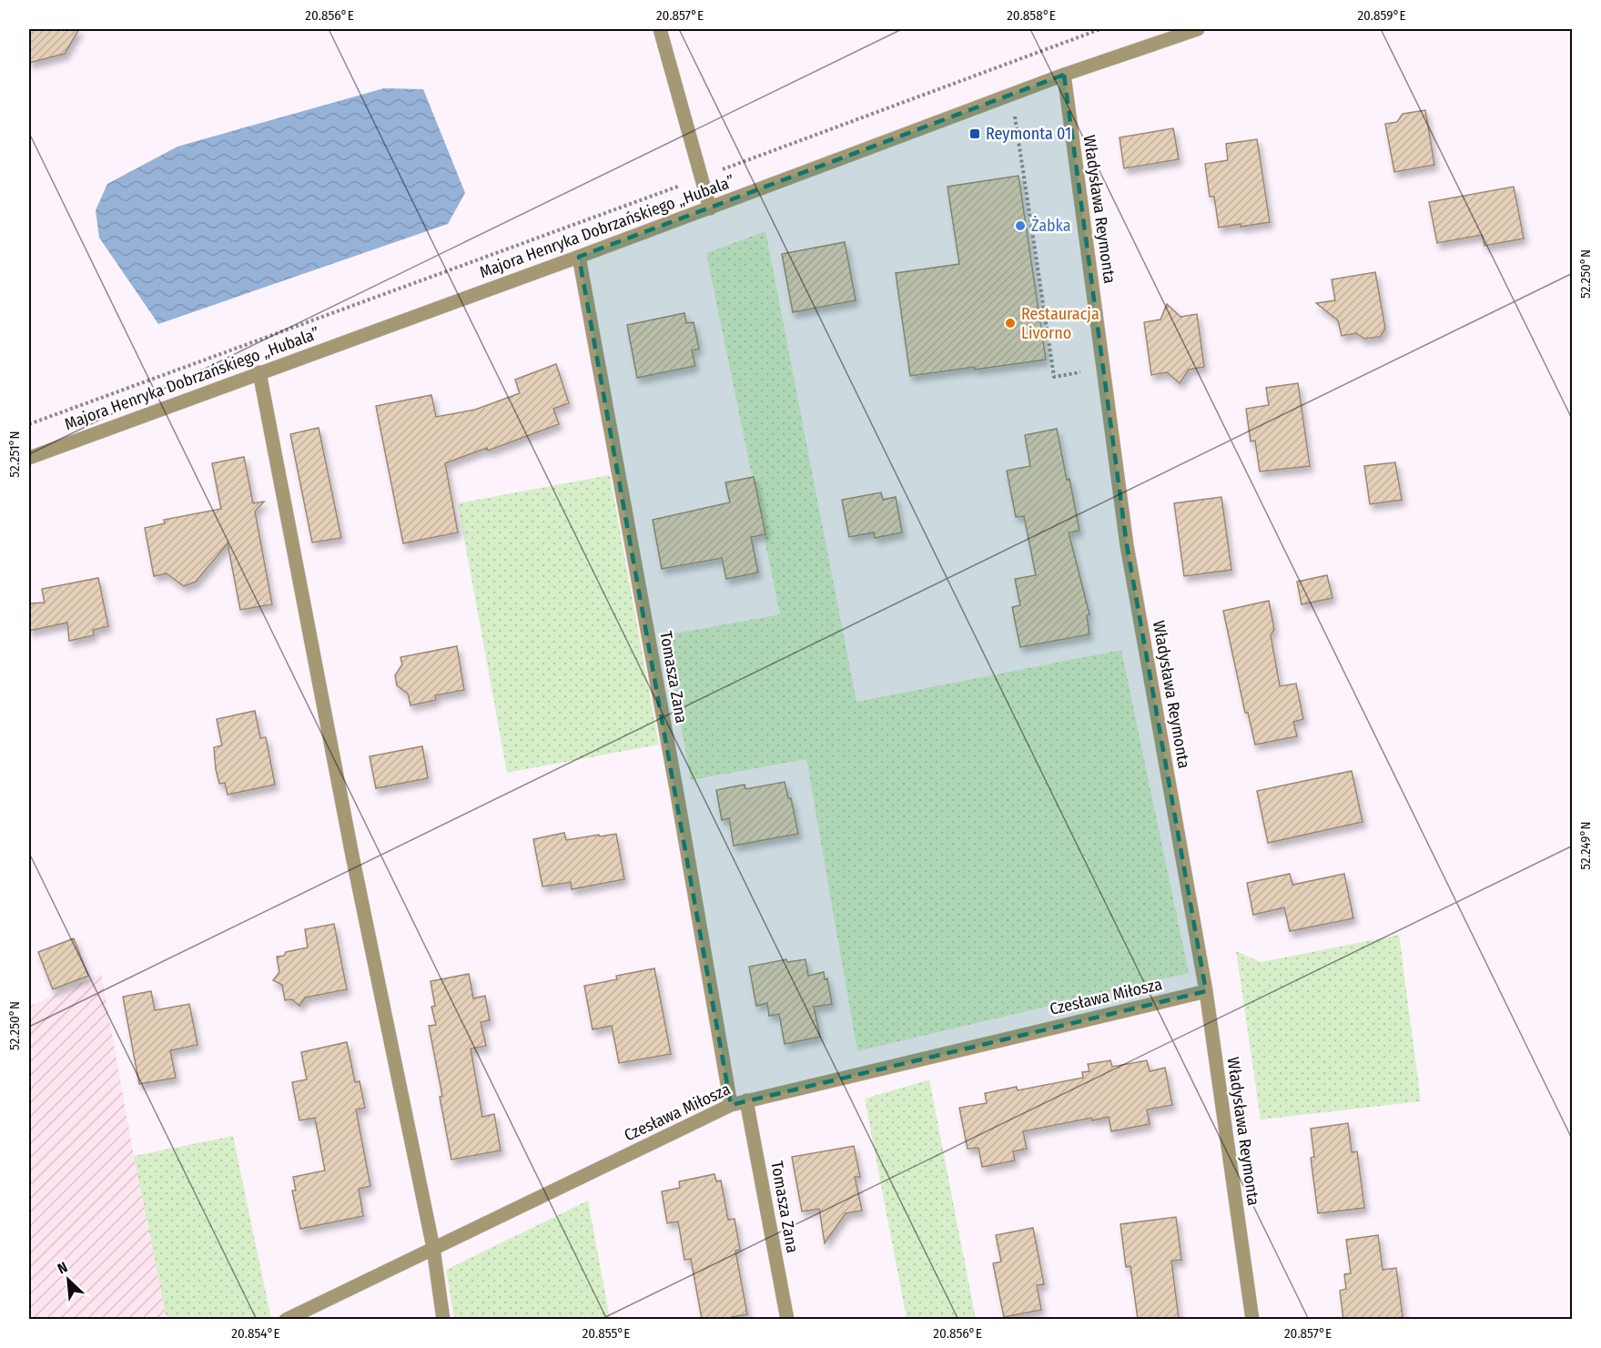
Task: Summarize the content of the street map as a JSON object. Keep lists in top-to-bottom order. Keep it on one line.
{"streets":{"street":["Władysława Reymonta","Majora Henryka Dobrzańskiego „Hubala”","Tomasza Zana","Czesława Miłosza"]},"crossings":[["Władysława Reymonta","Majora Henryka Dobrzańskiego „Hubala”"],["Władysława Reymonta","Czesława Miłosza"],["Majora Henryka Dobrzańskiego „Hubala”","Tomasza Zana"],["Tomasza Zana","Czesława Miłosza"]],"places":{"transit":["Reymonta 01"],"other":["Żabka","Restauracja Livorno"]},"north":"top left","coordinates":["20.856°E","20.857°E","20.858°E","20.859°E","52.250°N","52.251°N","52.249°N","20.854°E","20.855°E"]}
